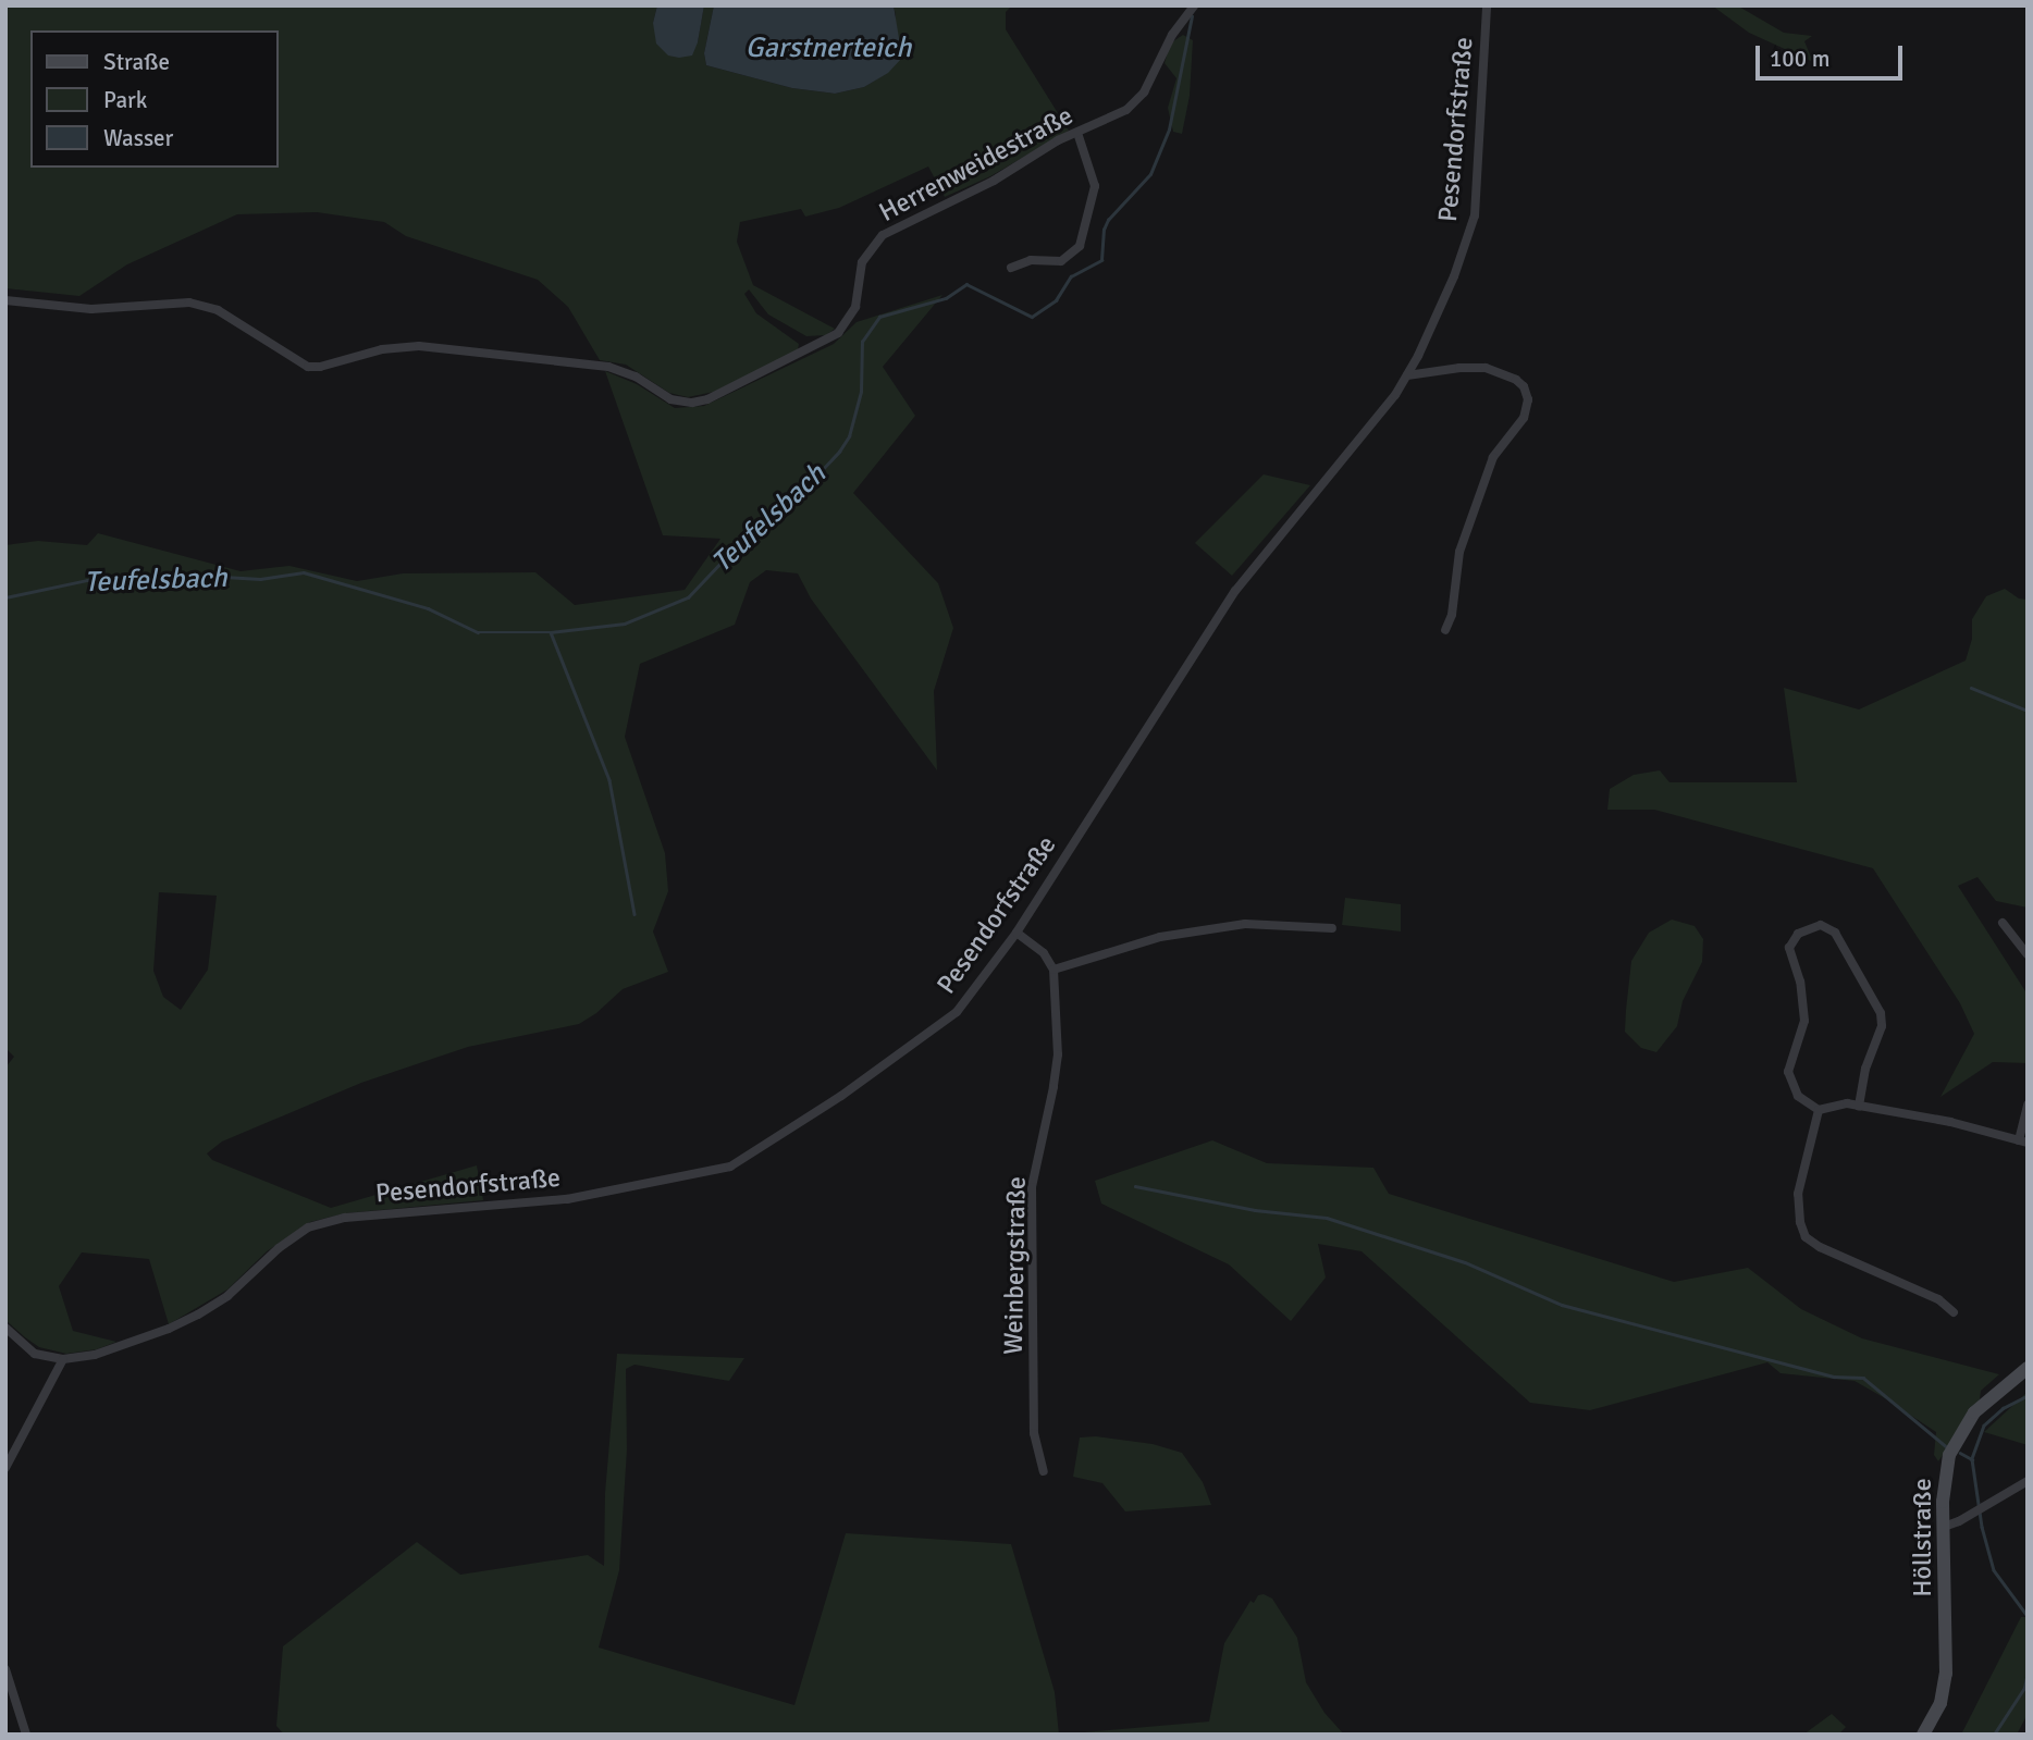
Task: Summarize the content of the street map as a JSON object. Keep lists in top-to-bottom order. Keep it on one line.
{"streets":{"street":["Pesendorfstraße","Herrenweidestraße","Weinbergstraße","Höllstraße"]},"water":["Garstnerteich","Teufelsbach"],"legend":["Straße","Park","Wasser"],"scale_bar":"100 m"}
